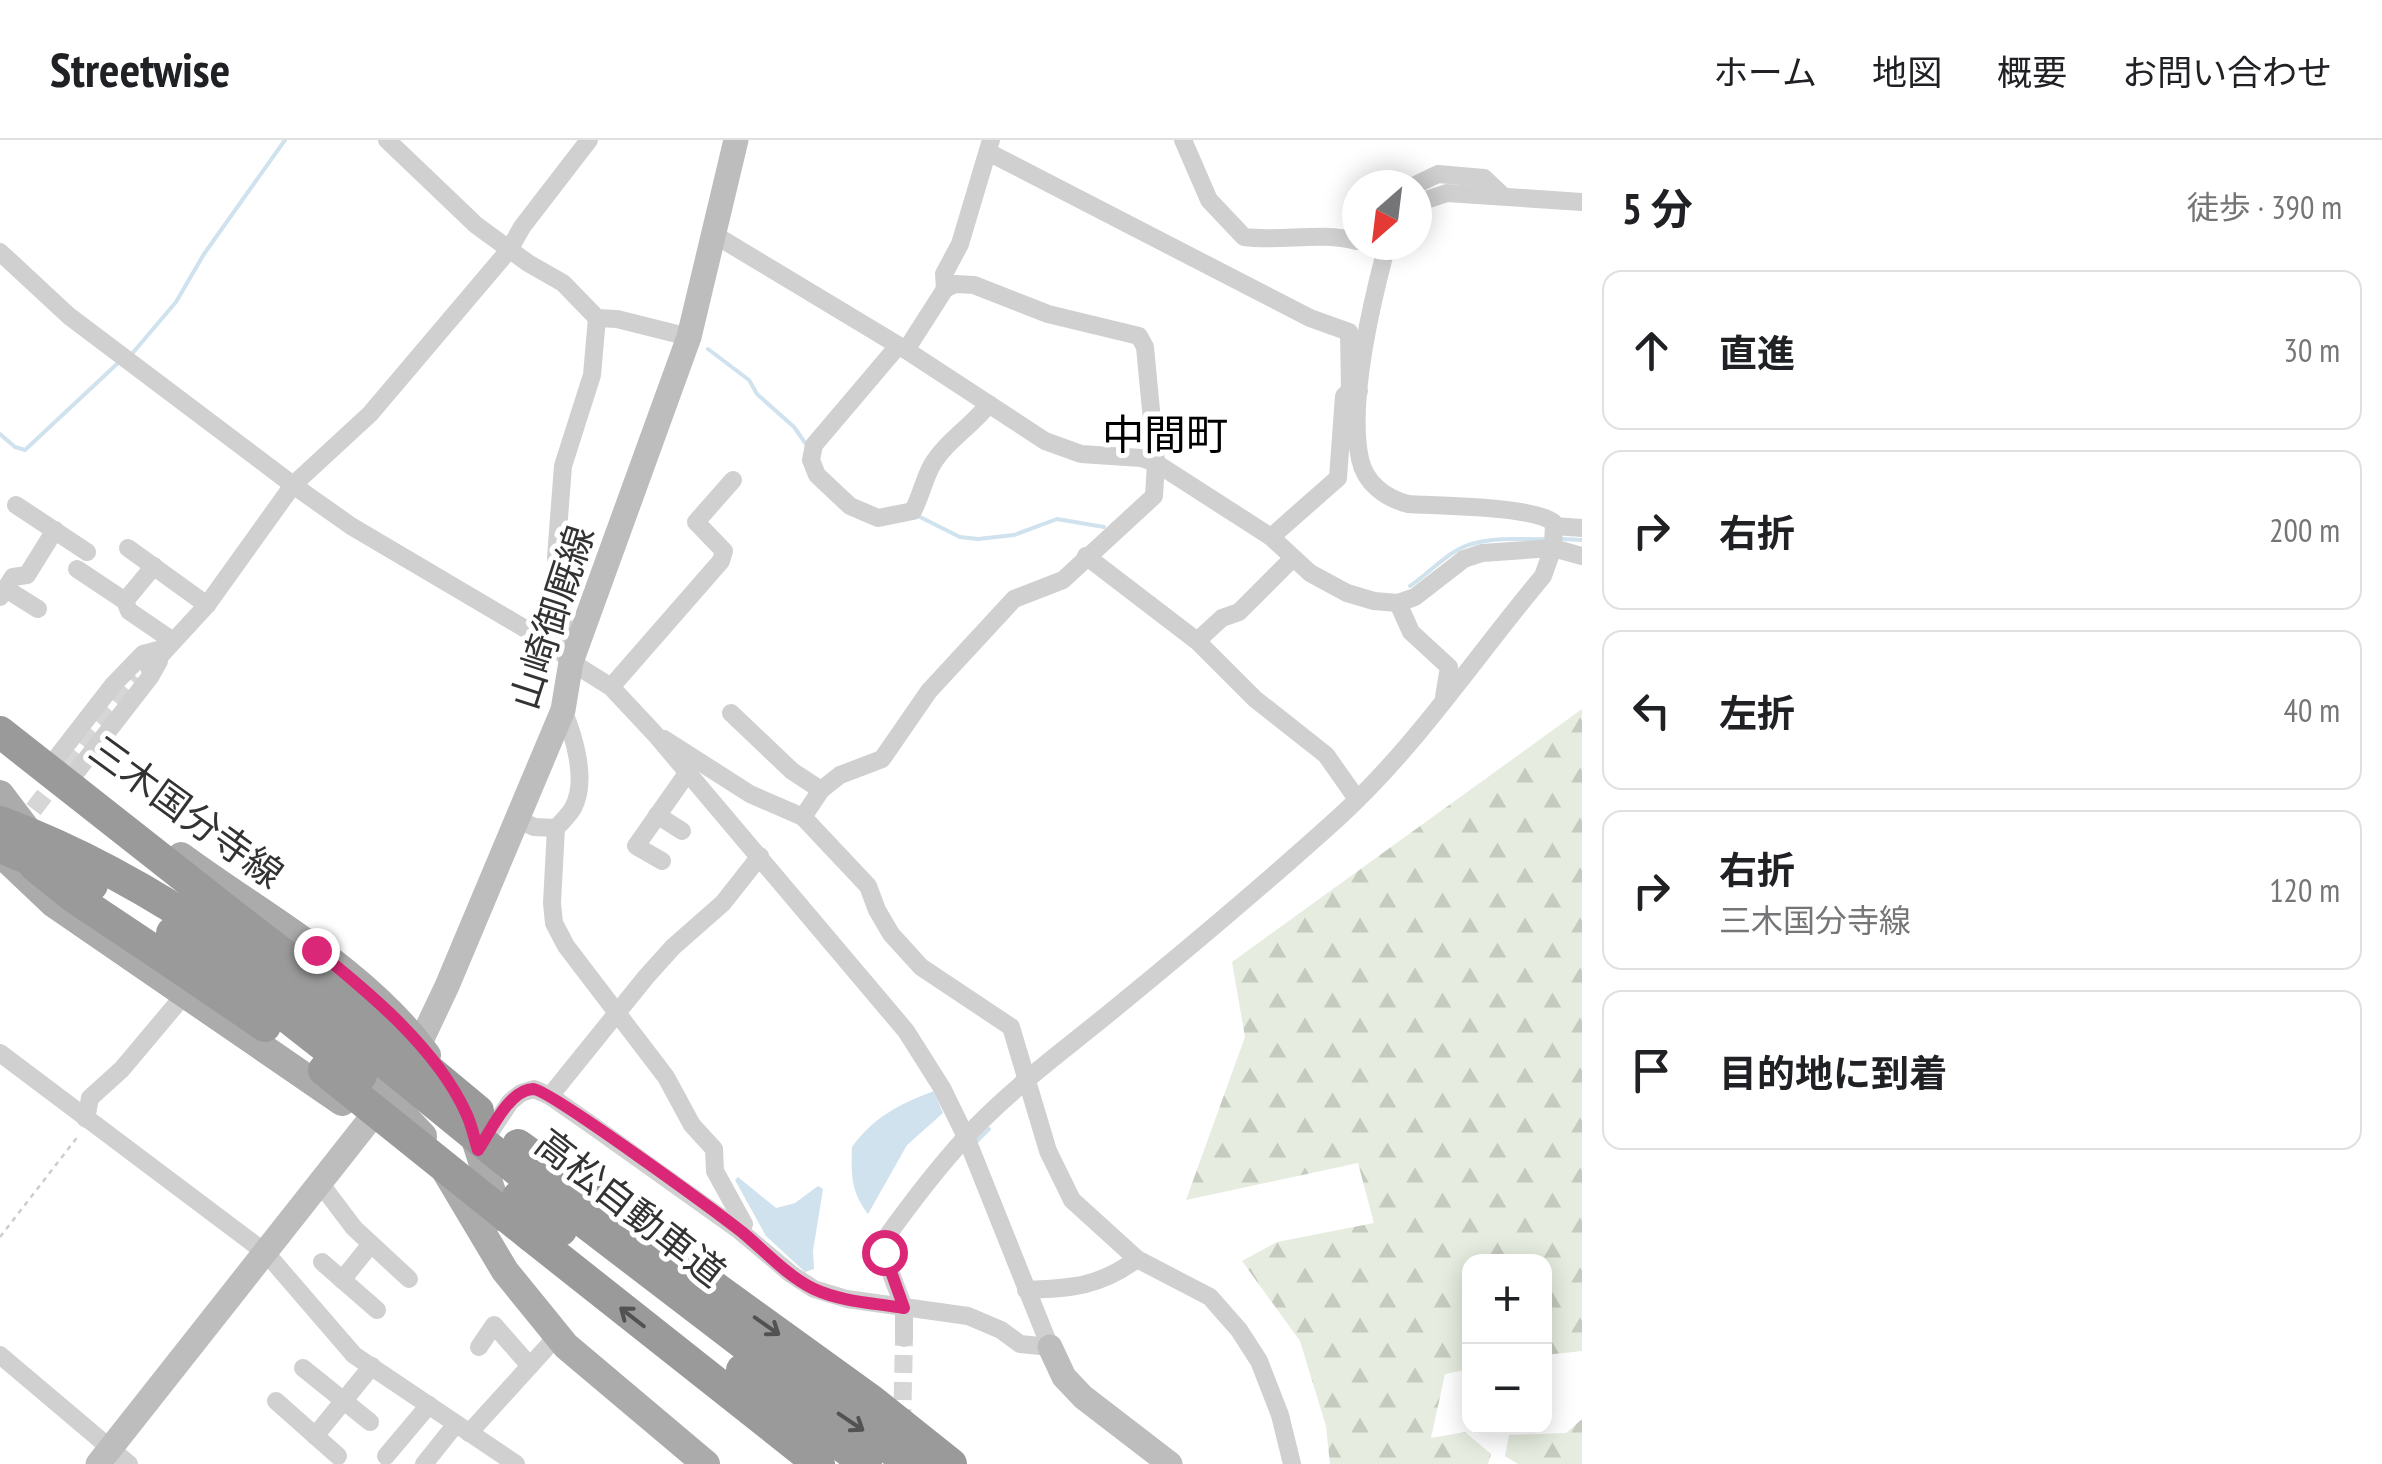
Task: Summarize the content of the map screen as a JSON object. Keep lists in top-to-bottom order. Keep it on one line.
{"streets":{"highway":["高松自動車道"],"main road":["山崎御厩線","三木国分寺線"]},"crossings":[["山崎御厩線","三木国分寺線"]],"districts":["中間町"],"north":"bottom left","page":{"header":"Streetwise","nav":["ホーム","地図","概要","お問い合わせ"],"heading":["5 分","徒歩 · 390 m"],"list":[["直進","30 m"],["右折","200 m"],["左折","40 m"],["右折","三木国分寺線","120 m"],"目的地に到着"],"map_buttons":["+","−"]}}
